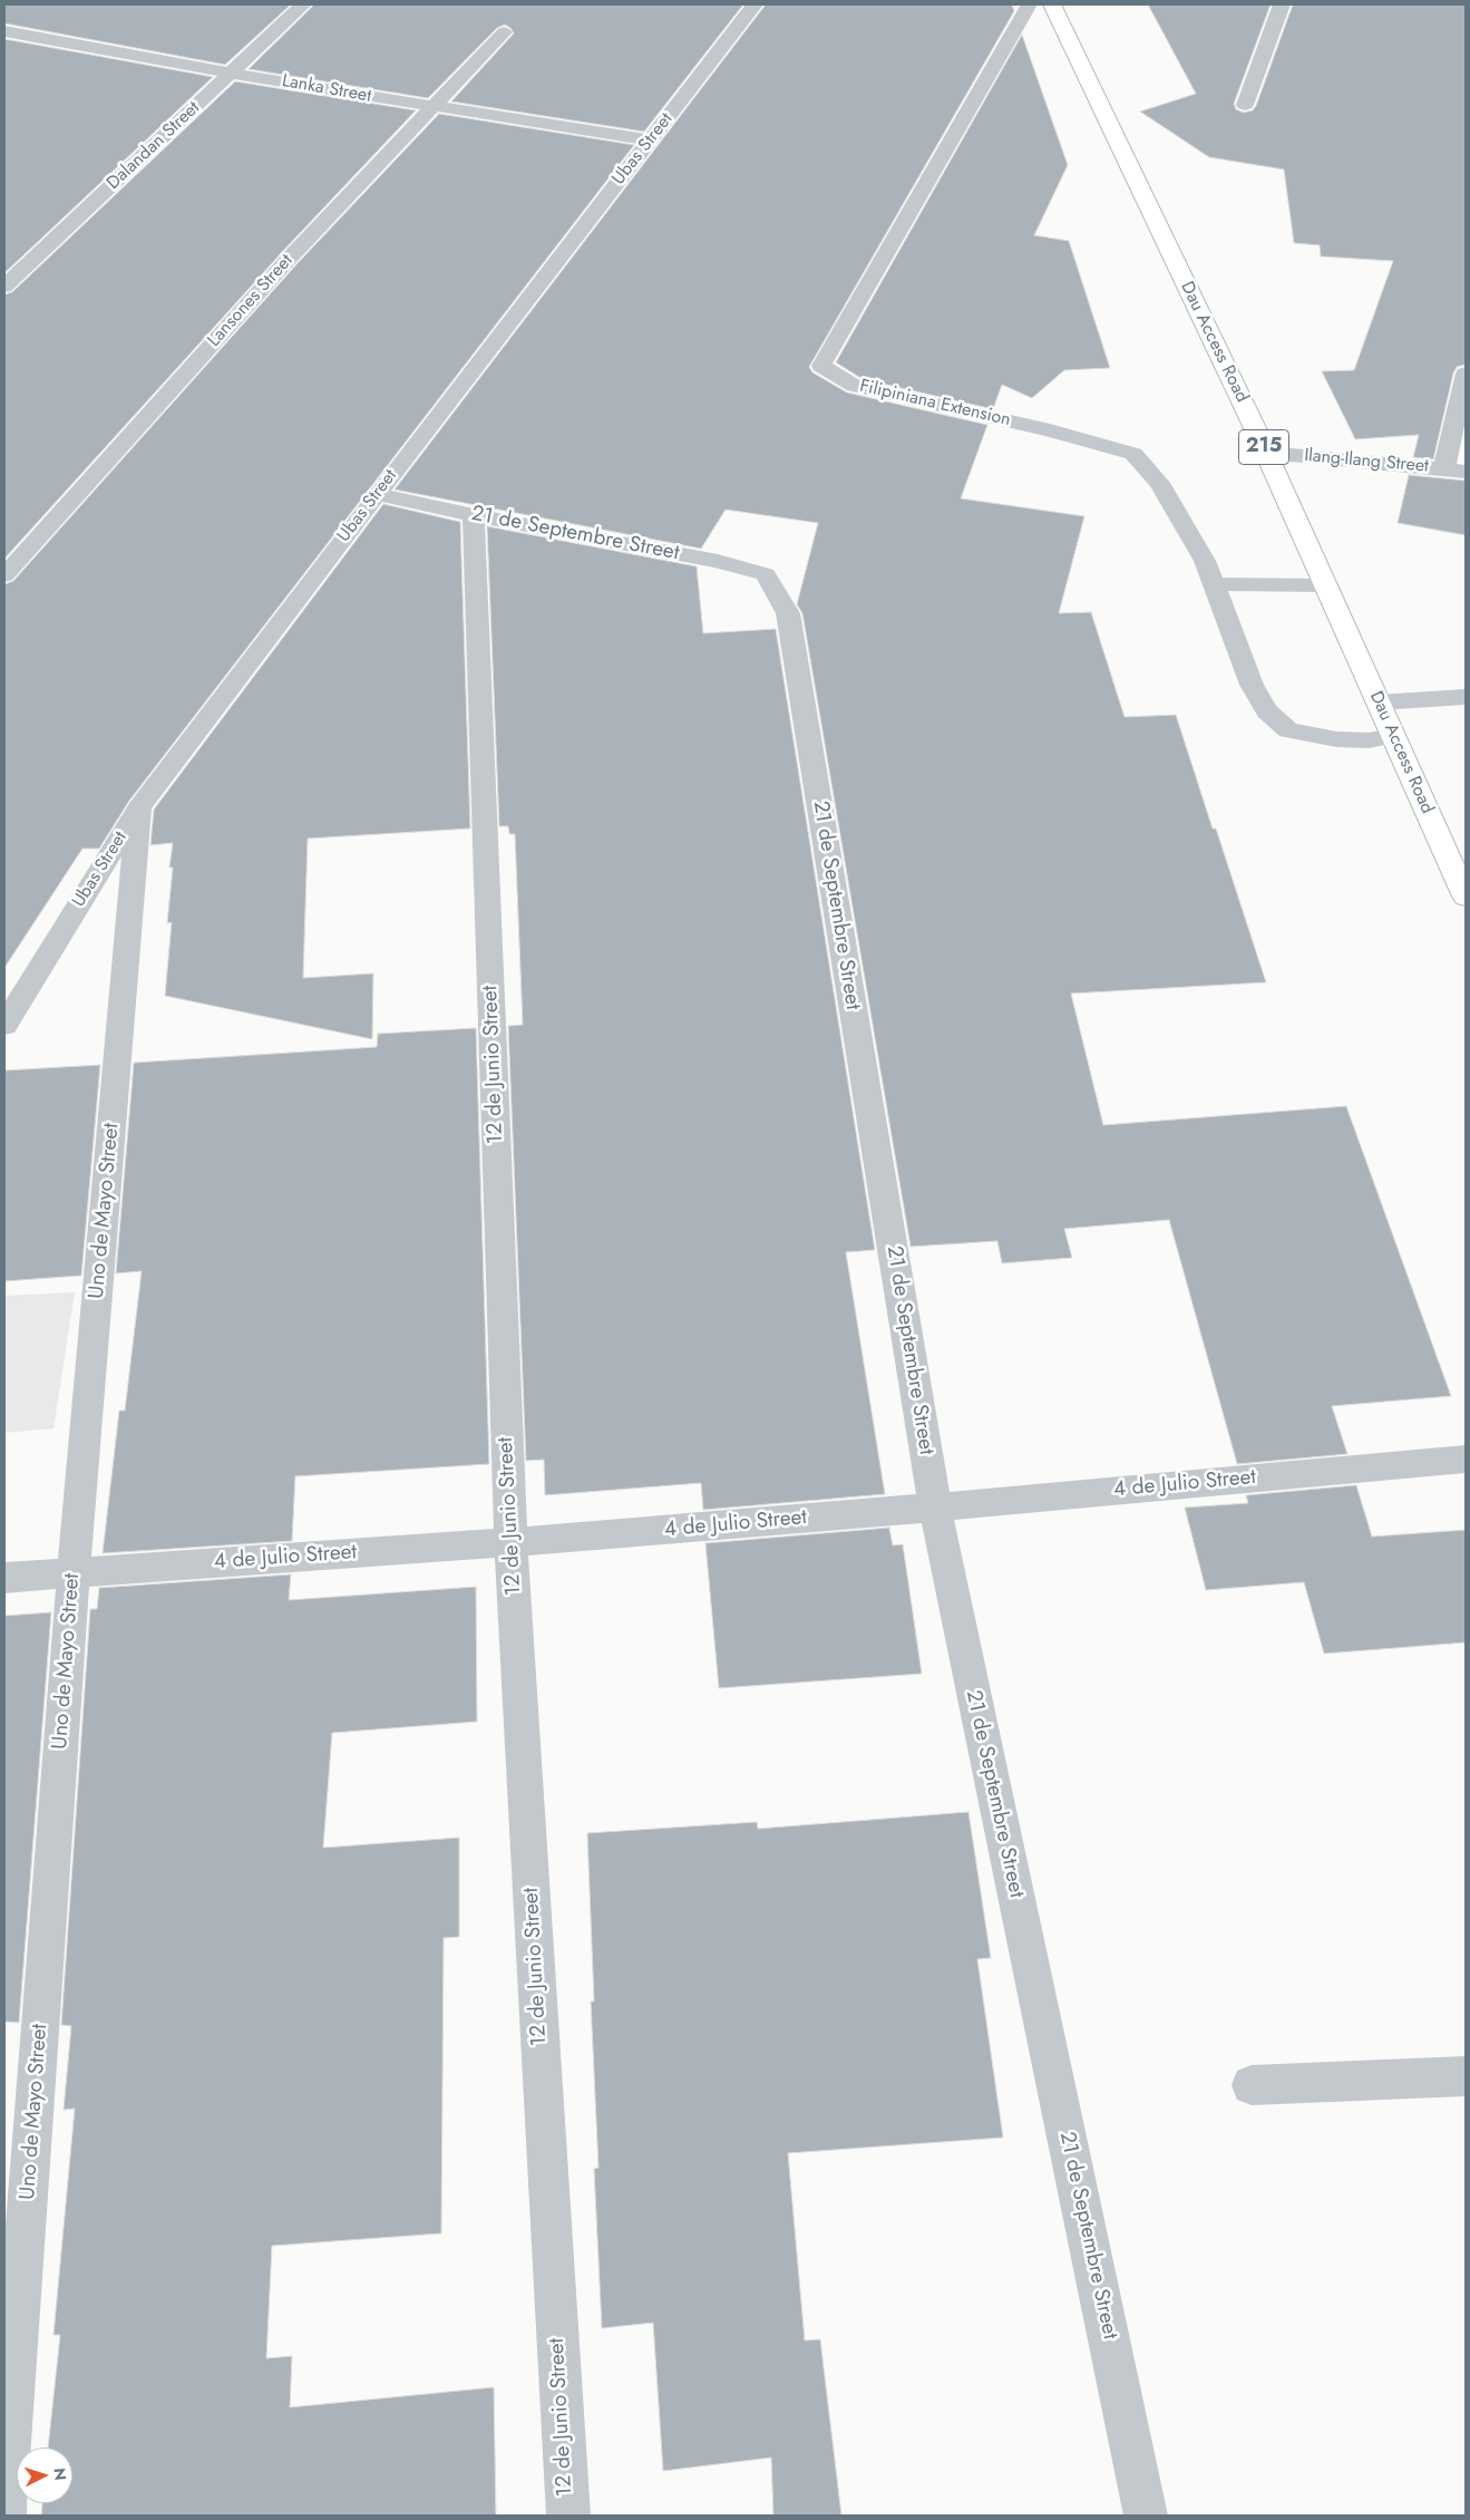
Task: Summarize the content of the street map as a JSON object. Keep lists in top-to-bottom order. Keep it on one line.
{"streets":{"main road":["Dau Access Road","215"],"street":["Lanka Street","Dalandan Street","Ubas Street","Lansones Street","Filipiniana Extension","Ilang-Ilang Street","21 de Septembre Street","12 de Junio Street","Uno de Mayo Street","4 de Julio Street"]},"crossings":[["Lanka Street","Dalandan Street"],["Lanka Street","Ubas Street"],["Lanka Street","Lansones Street"],["Ubas Street","21 de Septembre Street"],["Ubas Street","Uno de Mayo Street"],["Dau Access Road","Ilang-Ilang Street"],["21 de Septembre Street","12 de Junio Street"],["21 de Septembre Street","4 de Julio Street"],["12 de Junio Street","4 de Julio Street"],["Uno de Mayo Street","4 de Julio Street"]],"north":"right"}
